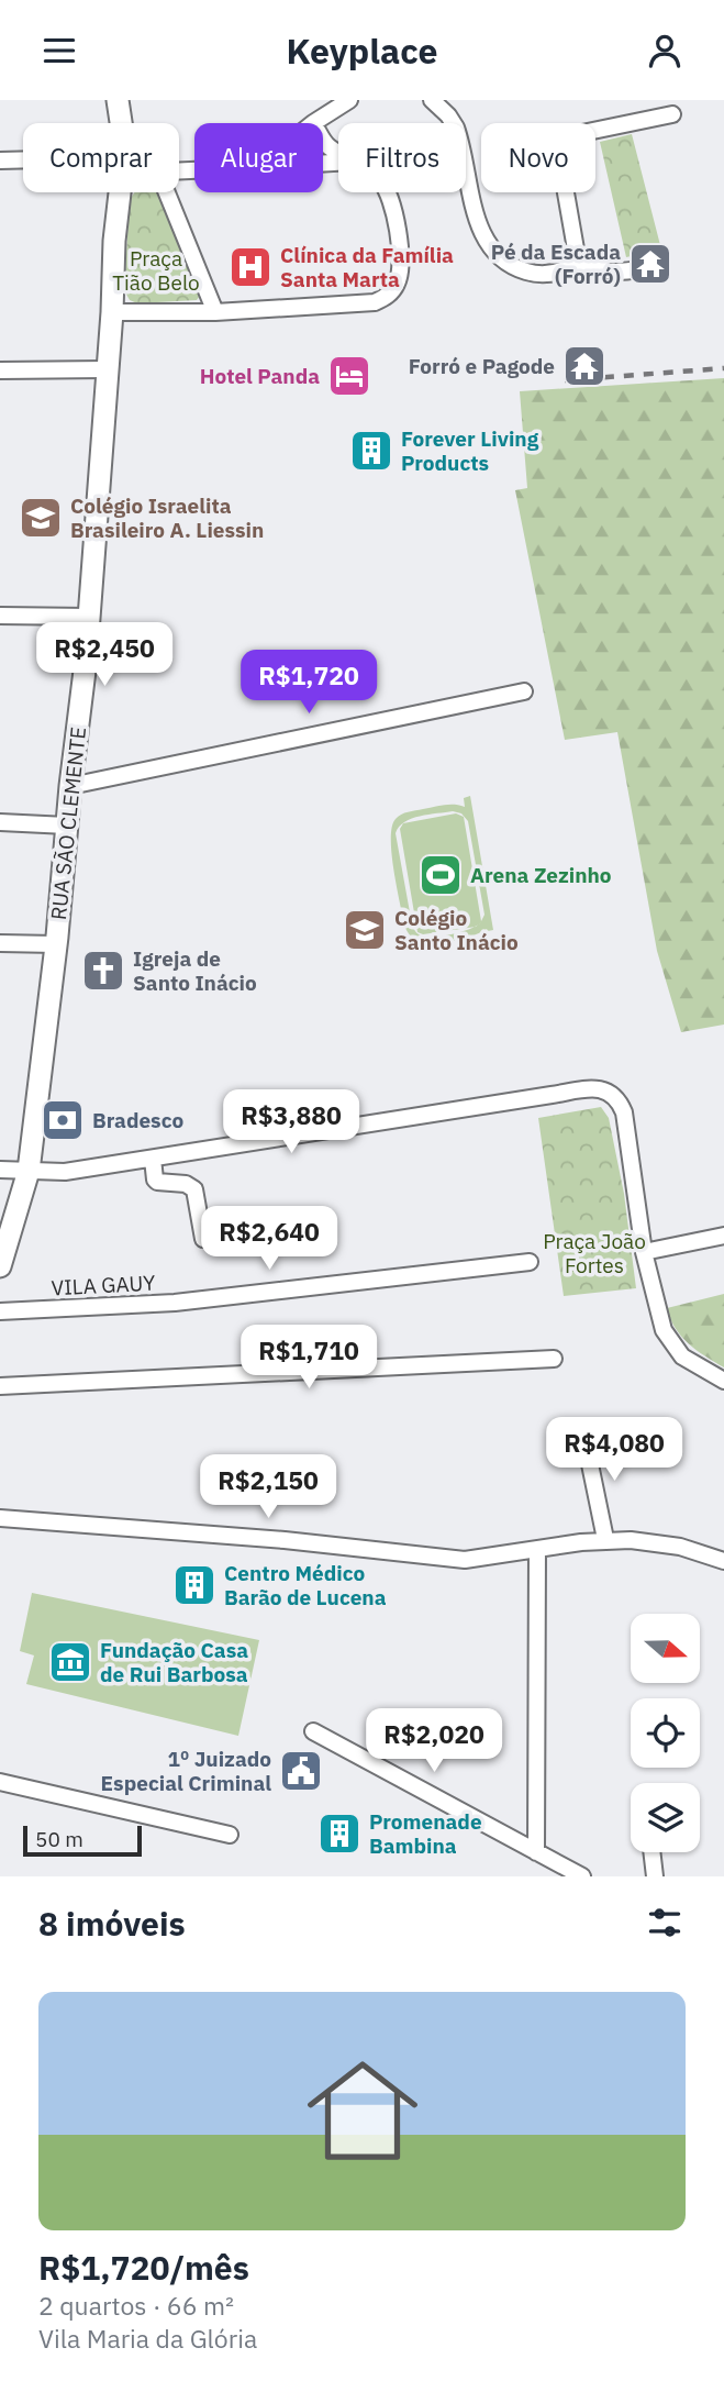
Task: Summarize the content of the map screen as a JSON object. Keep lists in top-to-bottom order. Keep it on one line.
{"streets":{"main road":["RUA SÃO CLEMENTE"],"street":["VILA GAUY"]},"parks":["Praça Tião Belo","Praça João Fortes"],"places":{"temple":["Pé da Escada (Forró)","Forró e Pagode"],"hospital":["Clínica da Família Santa Marta"],"hotel":["Hotel Panda"],"building":["Forever Living Products","Centro Médico Barão de Lucena","Promenade Bambina"],"school or university":["Colégio Israelita Brasileiro A. Liessin","Colégio Santo Inácio"],"sports":["Arena Zezinho"],"church":["Igreja de Santo Inácio"],"bank":["Bradesco"],"museum":["Fundação Casa de Rui Barbosa"],"public building":["1º Juizado Especial Criminal"]},"scale_bar":"50 m","north":"right","page":{"header":"Keyplace","chip":["Comprar","Alugar","Filtros","Novo"],"price":["R$2,450","R$1,720","R$3,880","R$2,640","R$1,710","R$4,080","R$2,150","R$2,020"],"scale":"50 m","heading":"8 imóveis","list":[{"name":"R$1,720/mês","note":"2 quartos · 66 m² · Vila Maria da Glória"}]}}
